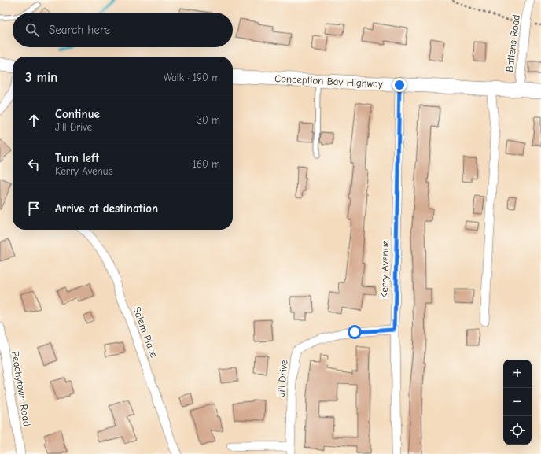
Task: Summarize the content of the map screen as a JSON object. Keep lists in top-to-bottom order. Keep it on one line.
{"streets":{"main road":["Conception Bay Highway"],"street":["Battens Road","Kerry Avenue","Salem Place","Jill Drive","Peachytown Road"]},"crossings":[["Battens Road","Conception Bay Highway"],["Conception Bay Highway","Kerry Avenue"],["Kerry Avenue","Jill Drive"]],"page":{"search":"Search here","heading":["3 min","Walk · 190 m"],"list":[["Continue","Jill Drive","30 m"],["Turn left","Kerry Avenue","160 m"],"Arrive at destination"],"map_buttons":["+","−"]}}
